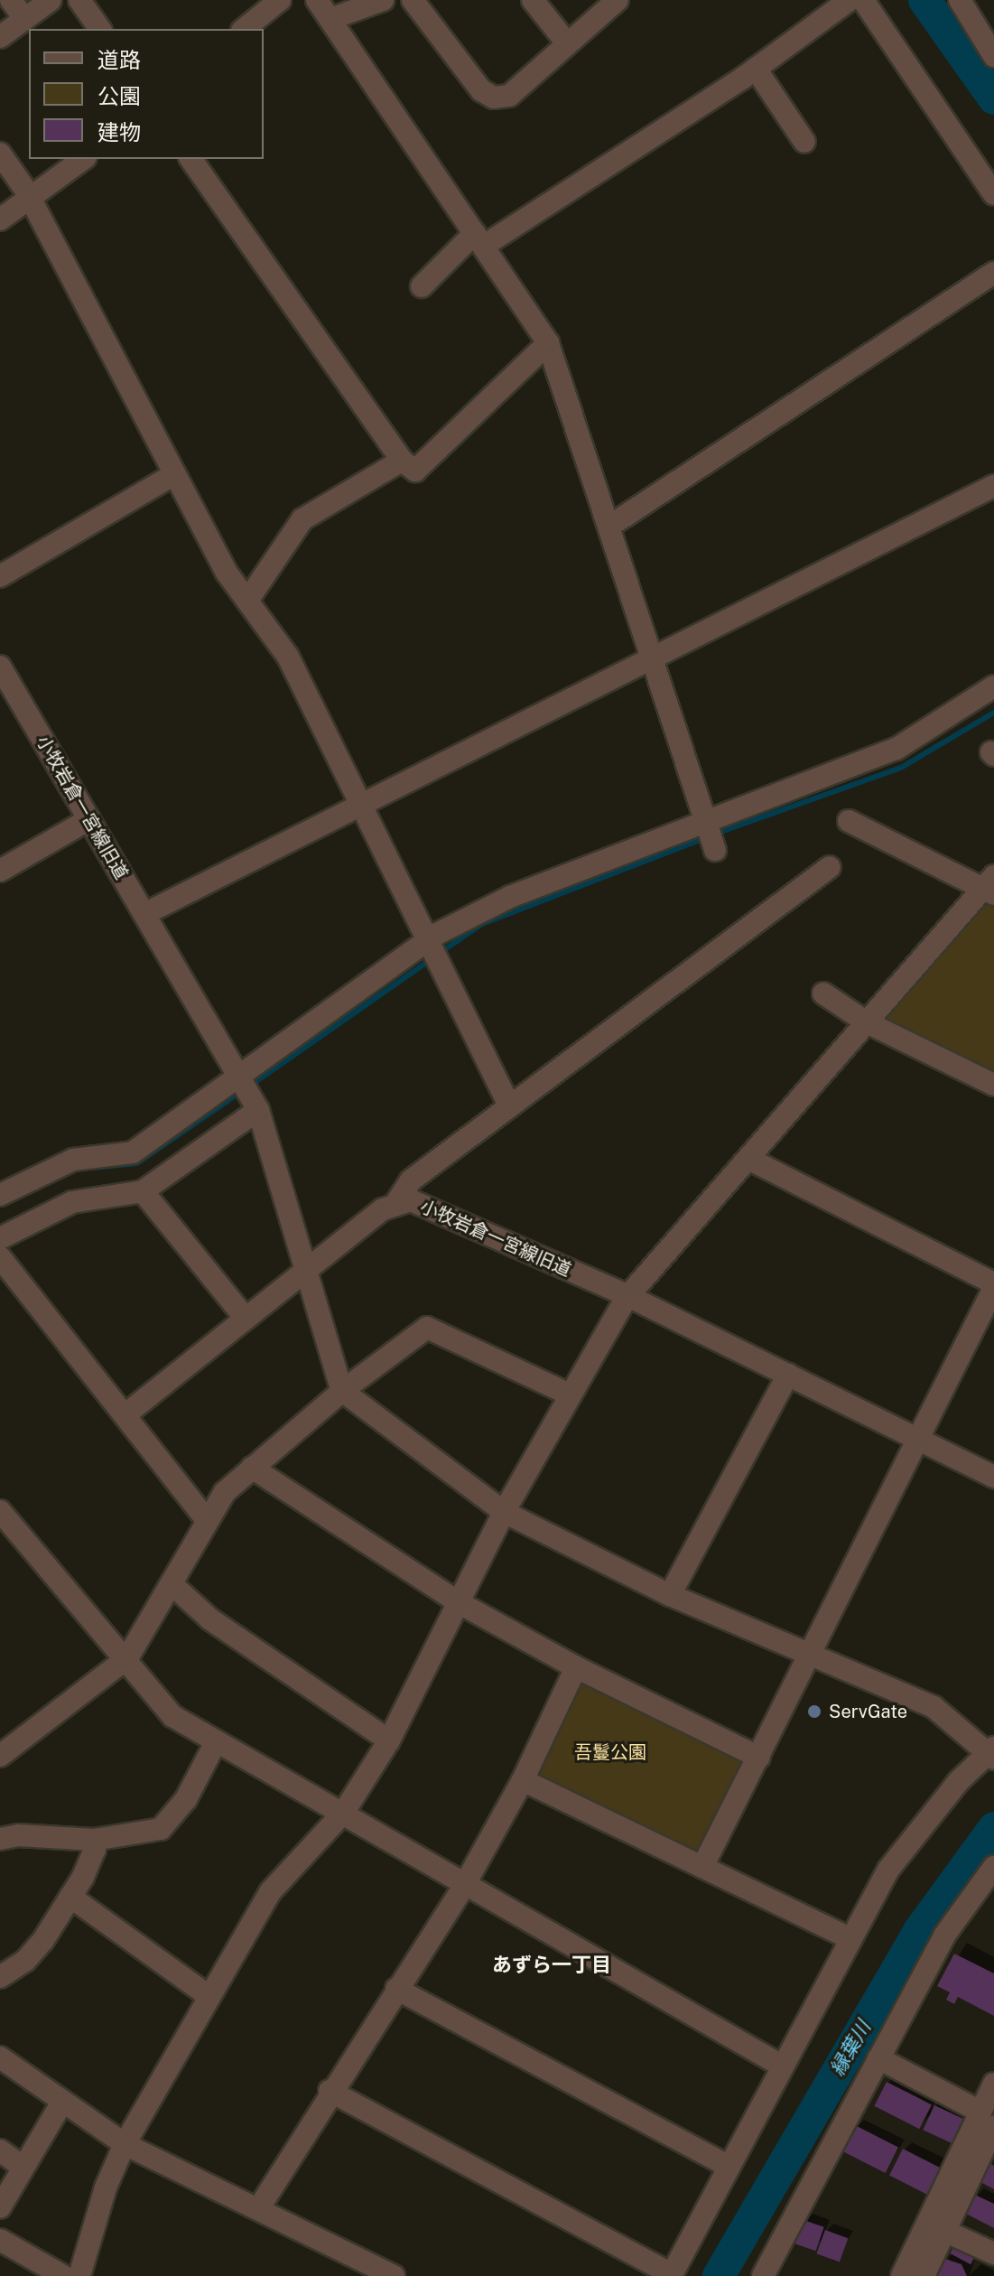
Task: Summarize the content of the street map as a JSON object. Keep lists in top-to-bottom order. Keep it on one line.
{"streets":{"street":["小牧岩倉一宮線旧道"]},"districts":["あずら一丁目"],"water":["縁葉川"],"parks":["吾鬘公園"],"places":["ServGate"],"legend":["道路","公園","建物"]}
